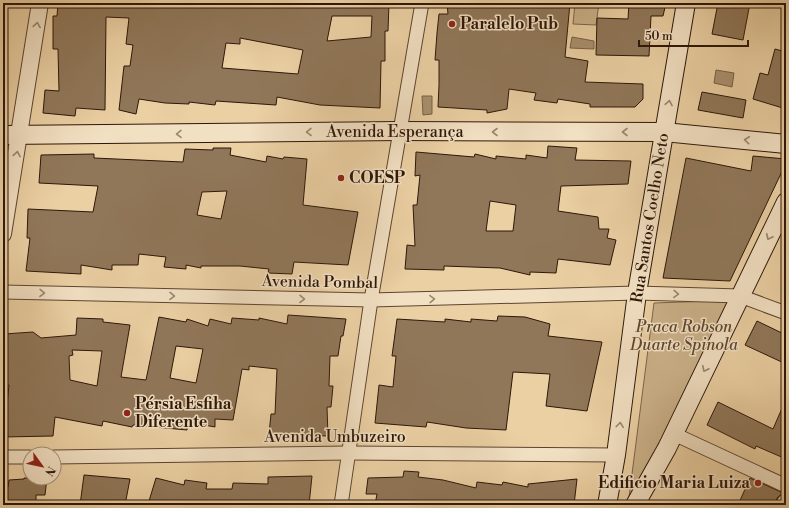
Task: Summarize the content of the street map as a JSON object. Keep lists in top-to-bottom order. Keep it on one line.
{"streets":{"main road":["Avenida Esperança","Rua Santos Coelho Neto"],"street":["Avenida Pombal","Avenida Umbuzeiro"]},"crossings":[["Avenida Esperança","Rua Santos Coelho Neto"],["Rua Santos Coelho Neto","Avenida Pombal"],["Rua Santos Coelho Neto","Avenida Umbuzeiro"]],"one_way":["Avenida Esperança","Avenida Pombal"],"parks":["Praca Robson Duarte Spinola"],"places":["Paralelo Pub","COESP","Pérsia Esfiha Diferente","Edificio Maria Luiza"],"scale_bar":"50 m","north":"bottom right"}
